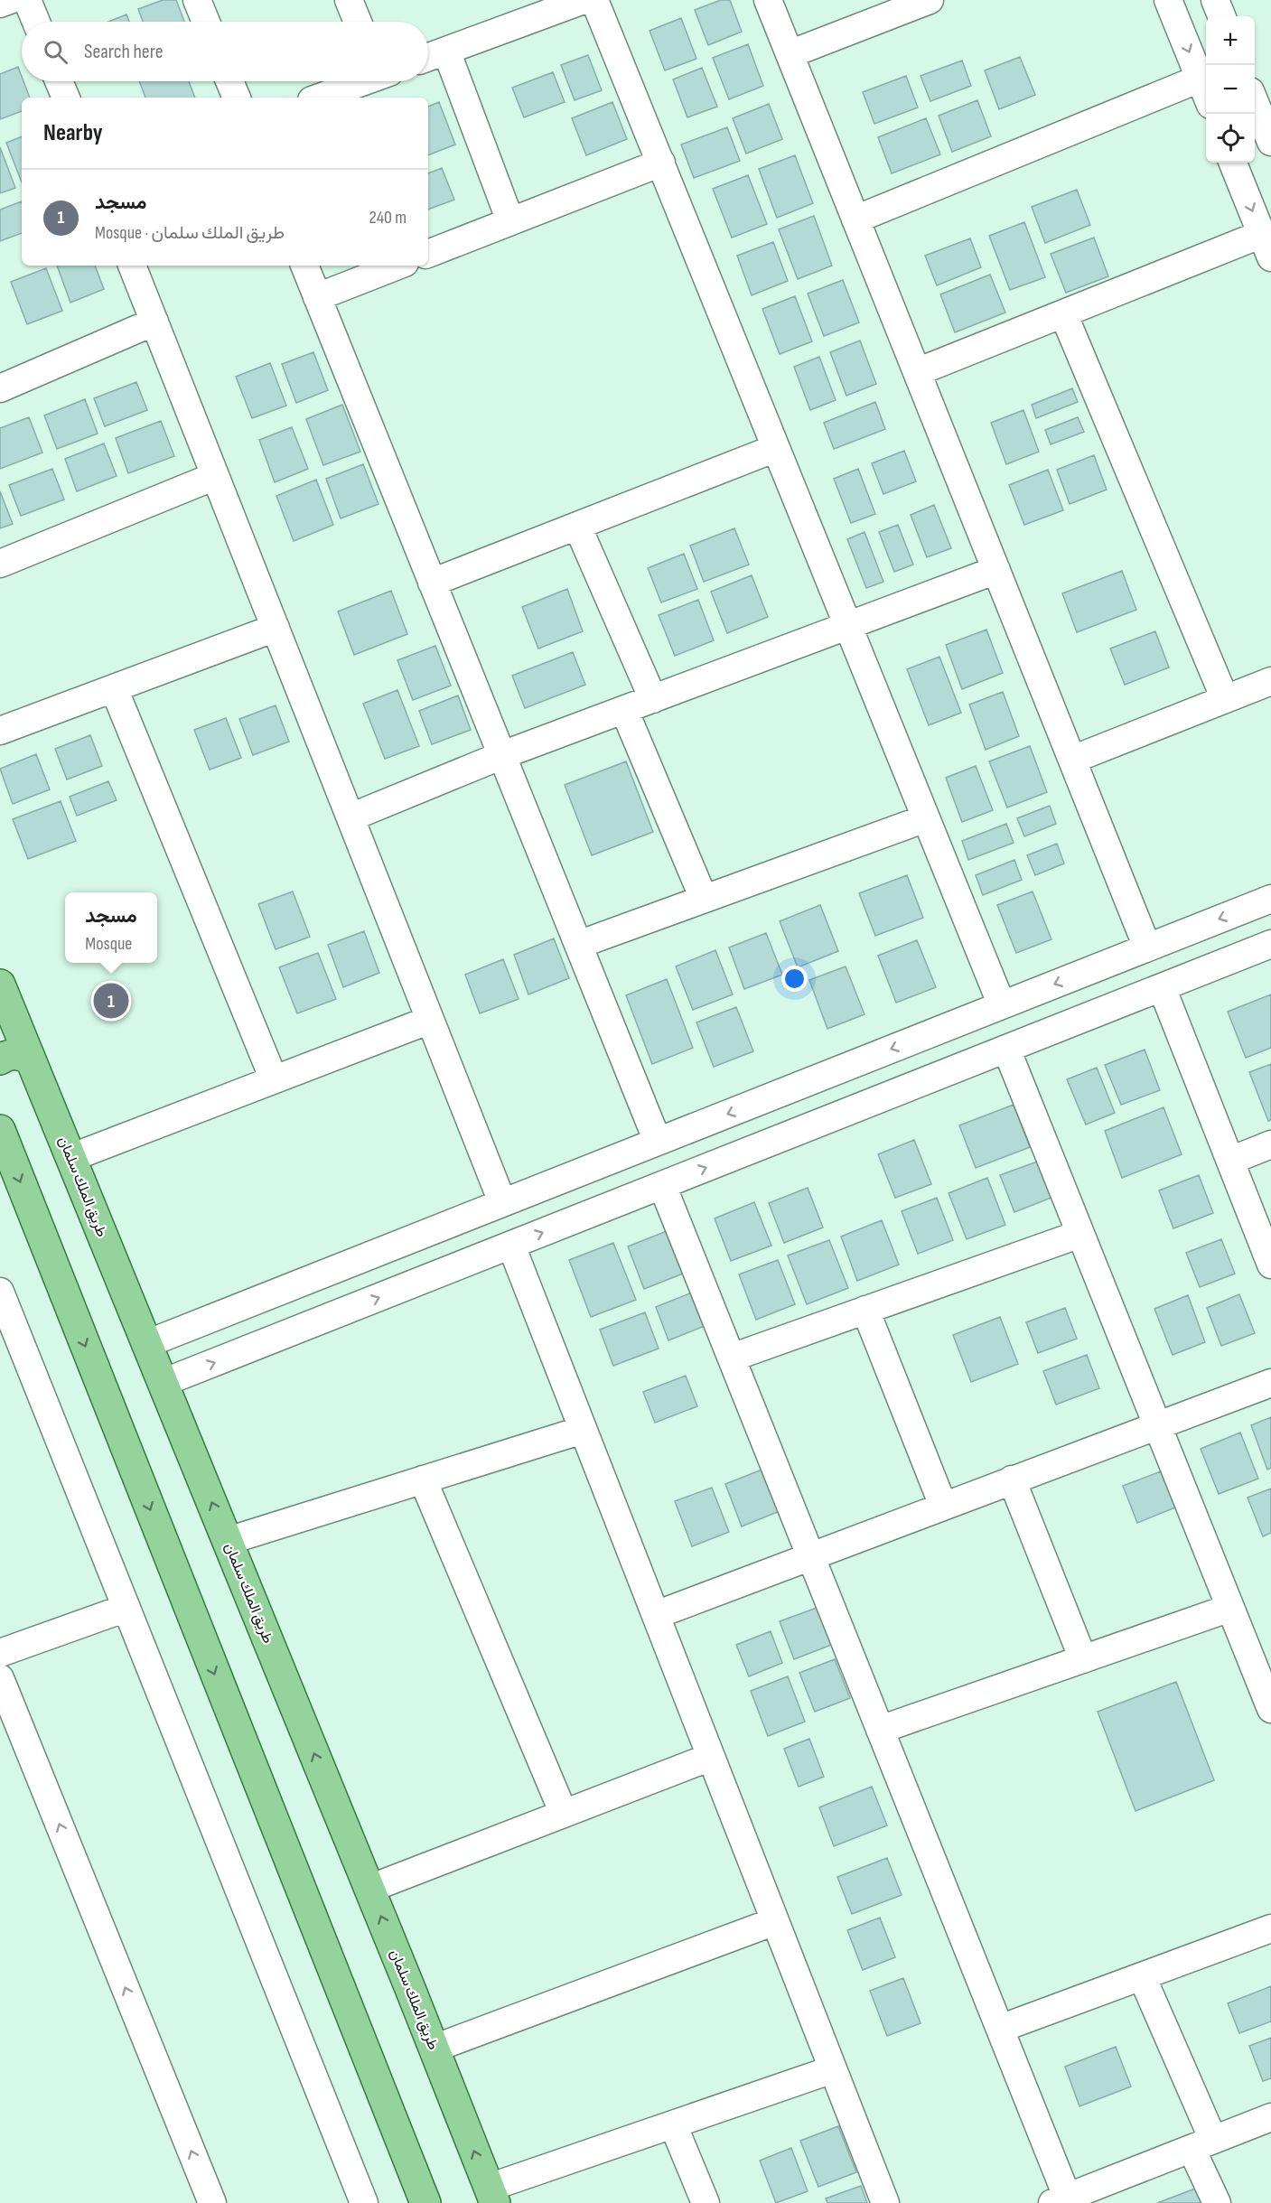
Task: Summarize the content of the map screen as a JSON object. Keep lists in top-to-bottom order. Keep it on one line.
{"streets":{"main road":["طريق الملك سلمان"]},"page":{"map_buttons":["+","−"],"search":"Search here","heading":"Nearby","list":[{"mark":"1","name":"مسجد","note":"Mosque · طريق الملك سلمان","value":"240 m"}],"popup":["مسجد","Mosque"],"pins":"1"}}
